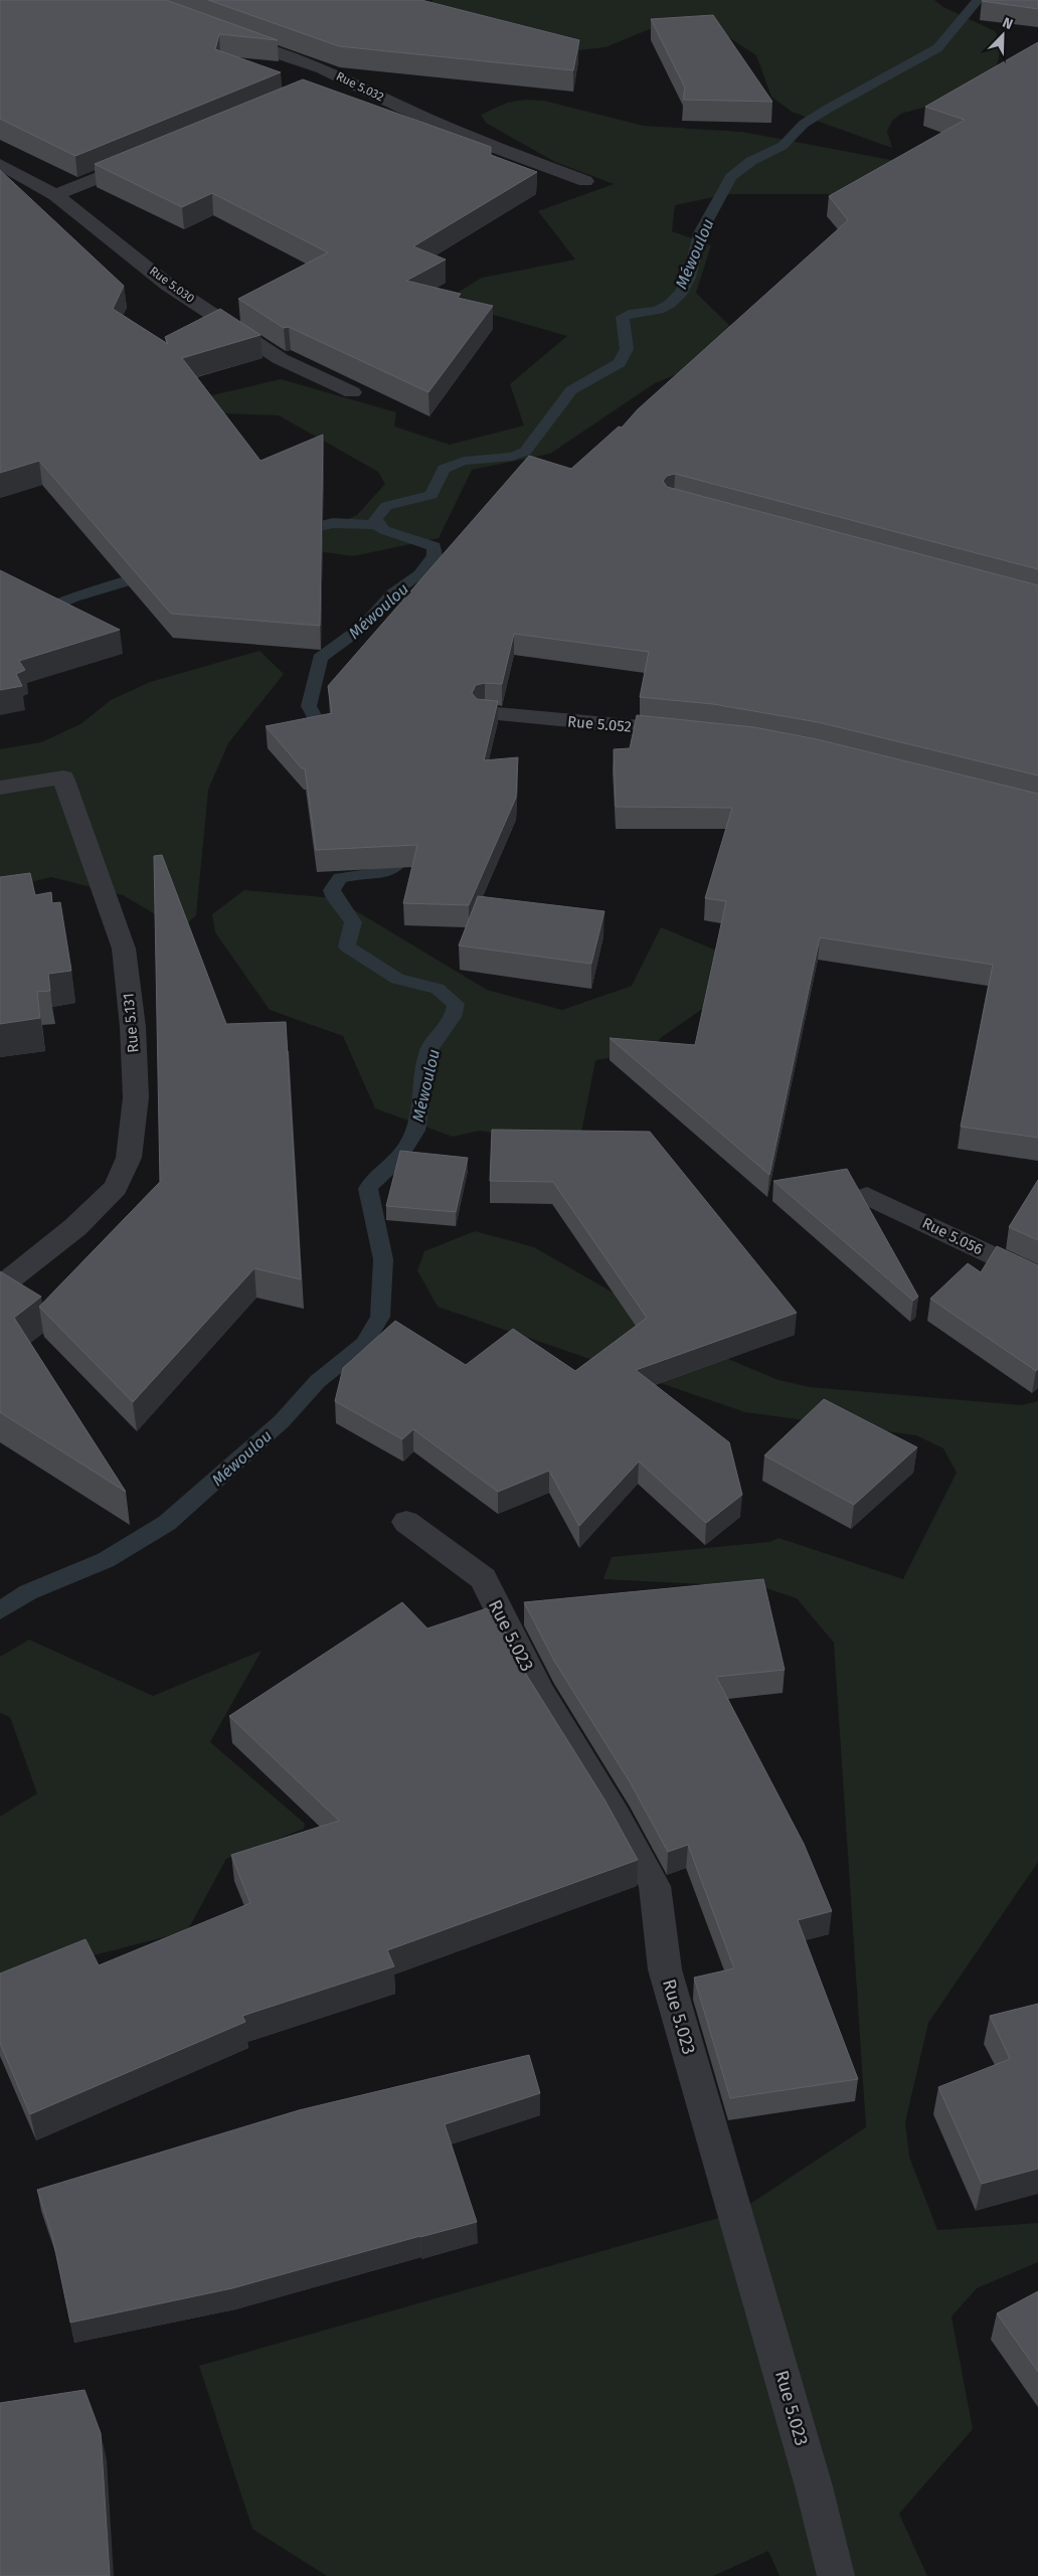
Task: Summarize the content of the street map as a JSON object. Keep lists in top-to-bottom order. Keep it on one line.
{"streets":{"street":["Rue 5.032","Rue 5.030","Rue 5.052","Rue 5.131","Rue 5.056","Rue 5.023"]},"water":["Méwoulou"],"north":"top right"}
